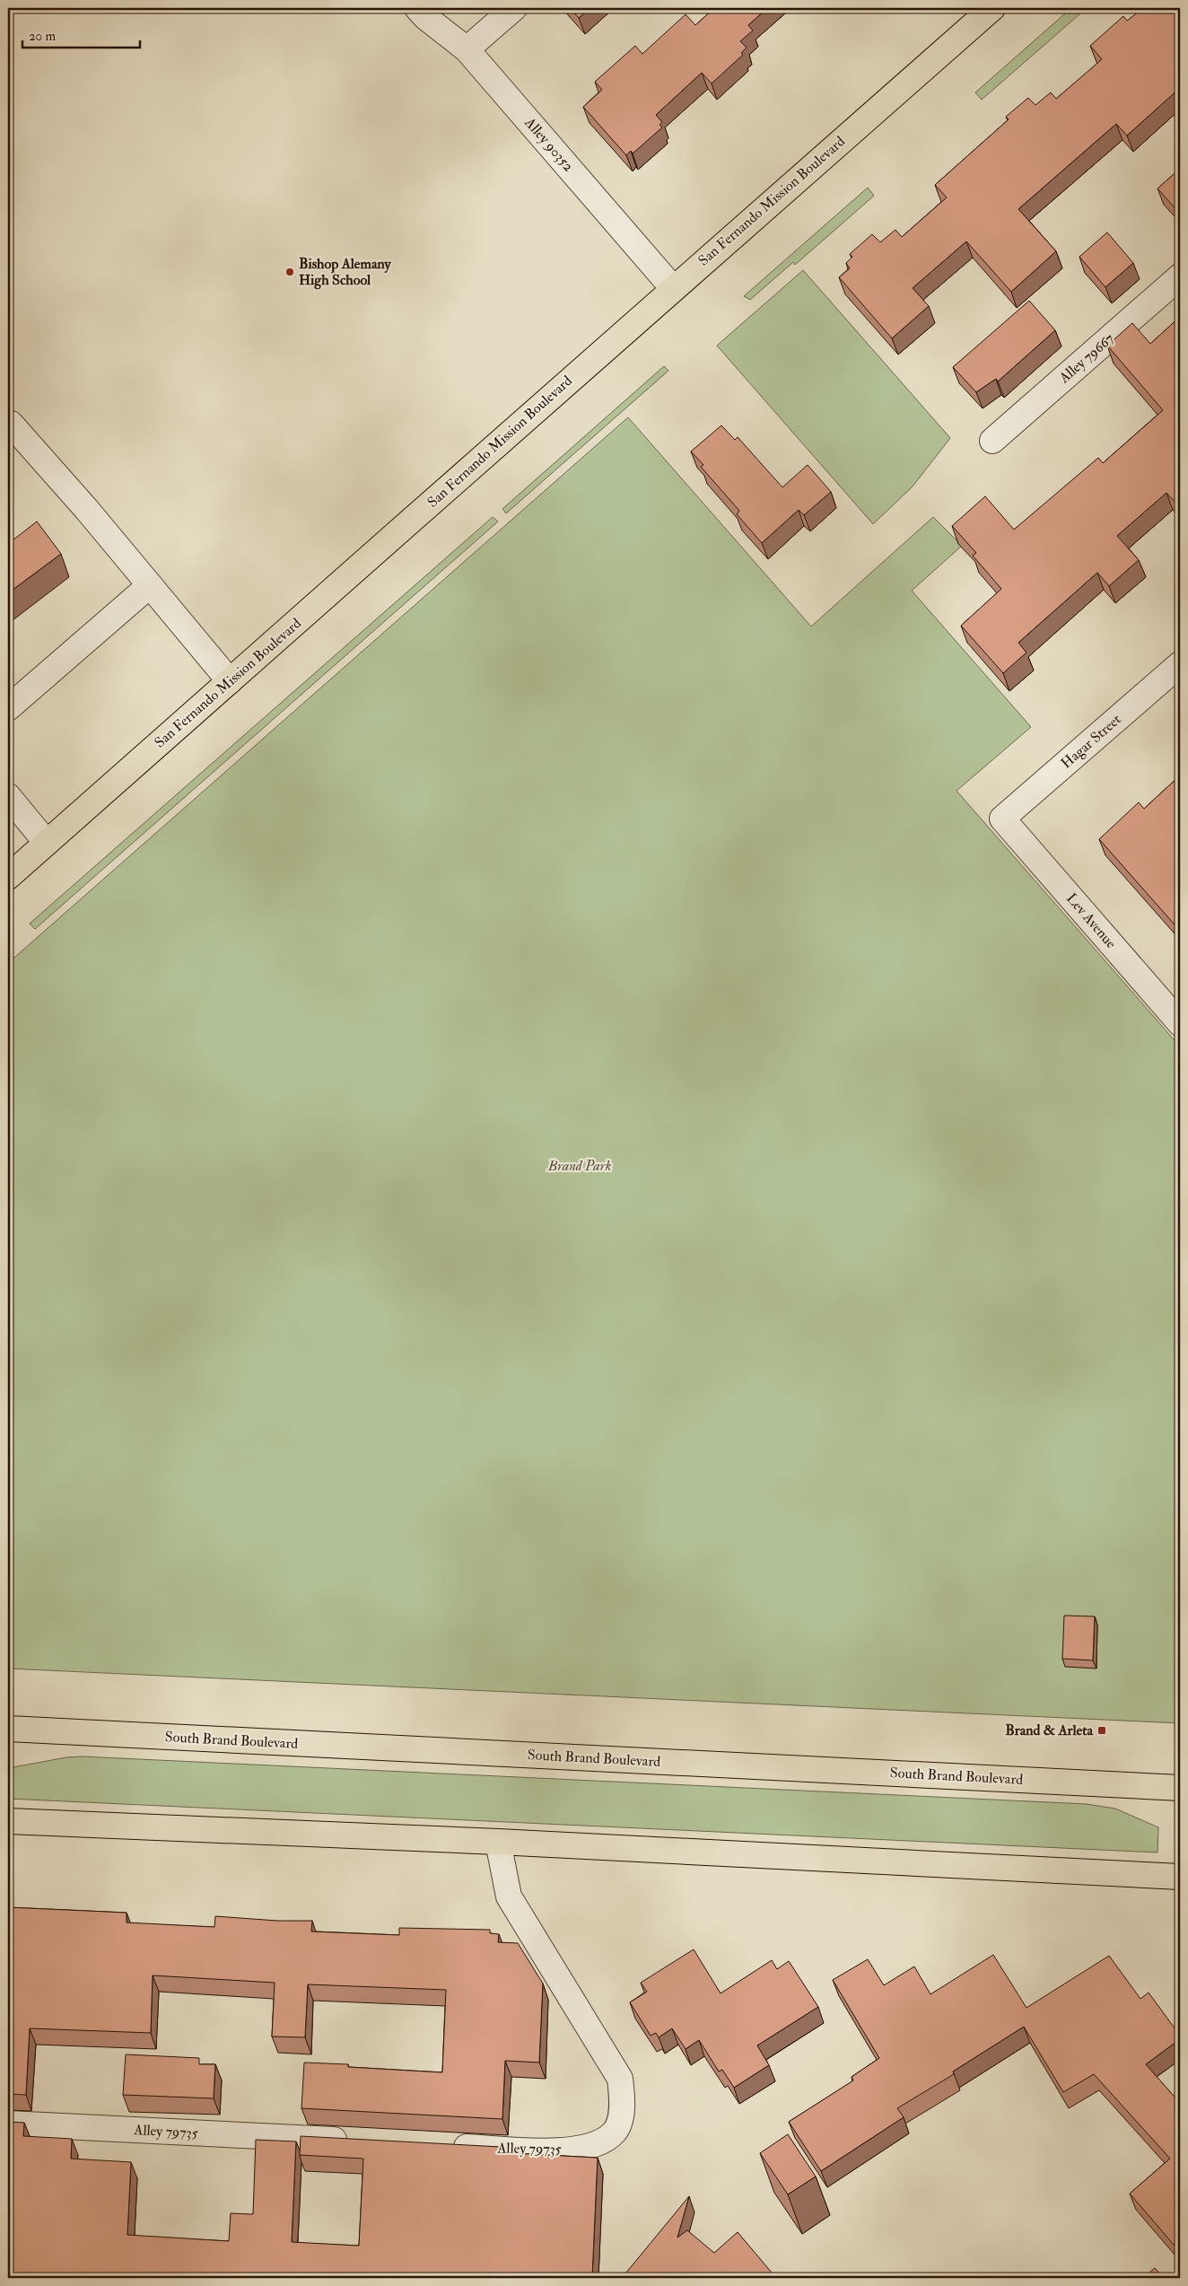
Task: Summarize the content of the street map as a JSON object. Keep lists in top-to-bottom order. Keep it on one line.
{"streets":{"main road":["San Fernando Mission Boulevard","South Brand Boulevard"],"street":["Alley 90352","Alley 79667","Hagar Street","Lev Avenue","Alley 79735"]},"crossings":[["Alley 90352","San Fernando Mission Boulevard"],["Hagar Street","Lev Avenue"]],"parks":["Brand Park"],"places":{"other":["Bishop Alemany High School"],"transit":["Brand & Arleta"]},"scale_bar":"20 m"}
